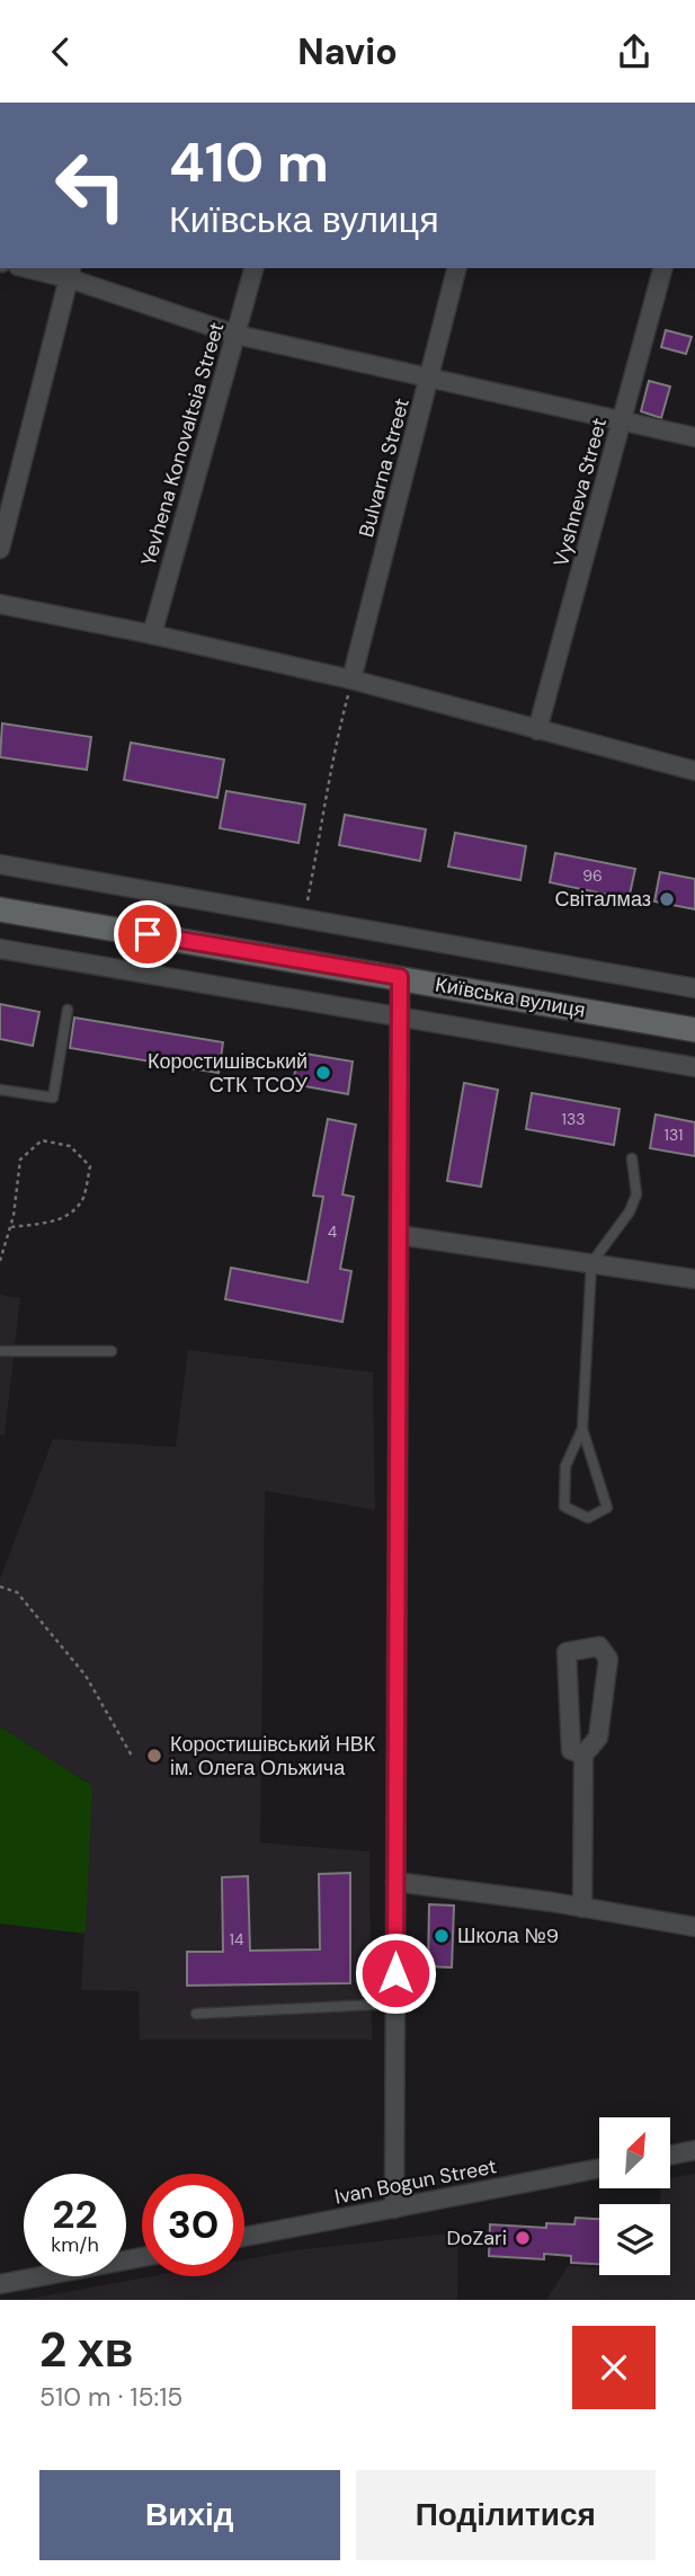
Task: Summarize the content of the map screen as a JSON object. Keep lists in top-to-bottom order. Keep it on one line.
{"streets":{"main road":["Київська вулиця"],"street":["Yevhena Konovaltsia Street","Bulvarna Street","Vyshneva Street","Ivan Bogun Street"]},"places":["Світалмаз","Коростишівський СТК ТСОУ","Коростишівський НВК ім. Олега Ольжича","Школа №9","DoZari"],"house_numbers":["96","133","131","4","14"],"north":"top right","page":{"header":"Navio","turn":["410 m","Київська вулиця"],"speed":"22 km/h","limit":"30","heading":["2 хв","510 m · 15:15"],"buttons":["Вихід","Поділитися"]}}
